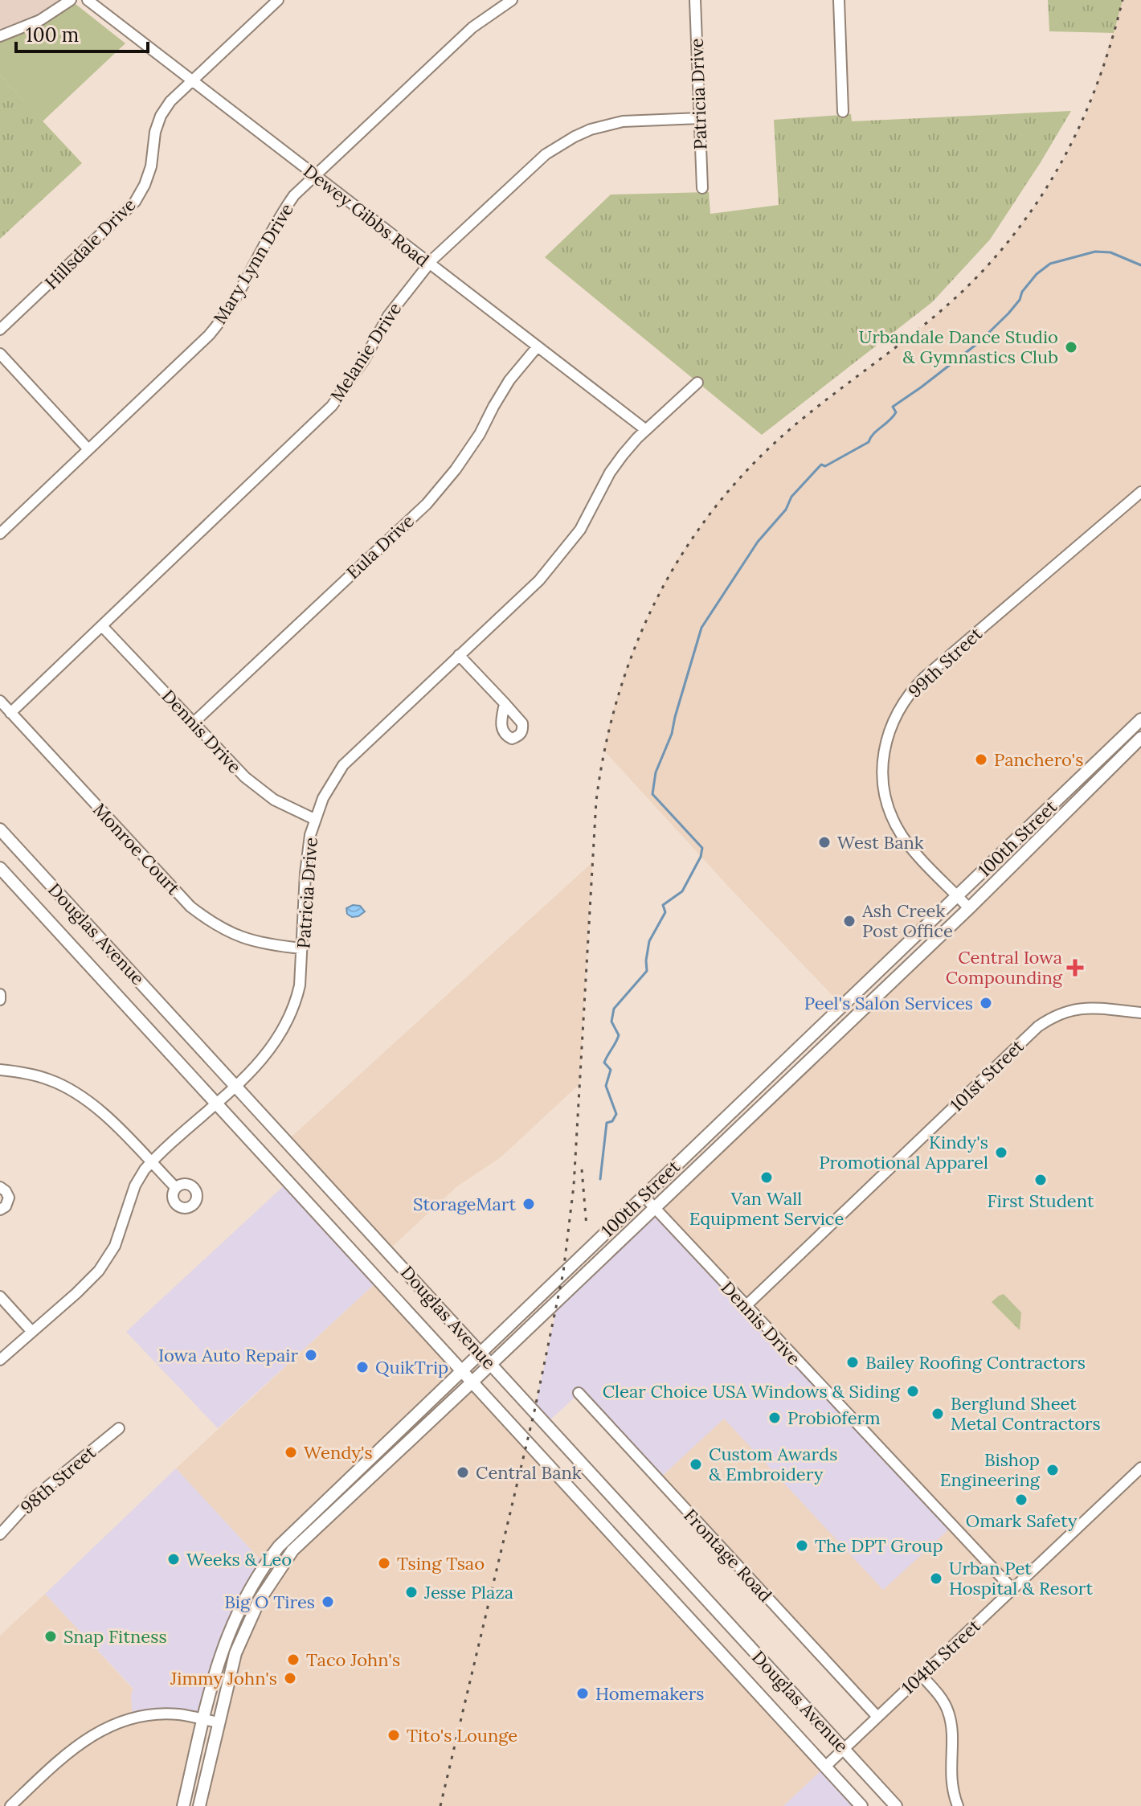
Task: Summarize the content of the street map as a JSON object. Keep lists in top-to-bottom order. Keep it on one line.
{"streets":{"main road":["100th Street","Douglas Avenue"],"street":["Patricia Drive","Dewey Gibbs Road","Hillsdale Drive","Mary Lynn Drive","Melanie Drive","Eula Drive","99th Street","Dennis Drive","Monroe Court","101st Street","98th Street","Frontage Road","104th Street"]},"crossings":[["Patricia Drive","Dewey Gibbs Road"],["Patricia Drive","Melanie Drive"],["Patricia Drive","Dennis Drive"],["Patricia Drive","Monroe Court"],["Patricia Drive","Douglas Avenue"],["Dewey Gibbs Road","Hillsdale Drive"],["Dewey Gibbs Road","Mary Lynn Drive"],["Dewey Gibbs Road","Melanie Drive"],["Dewey Gibbs Road","Eula Drive"],["Melanie Drive","Dennis Drive"],["Melanie Drive","Monroe Court"],["Eula Drive","Dennis Drive"],["99th Street","100th Street"],["Dennis Drive","100th Street"],["Dennis Drive","101st Street"],["Dennis Drive","104th Street"],["100th Street","Douglas Avenue"],["Douglas Avenue","104th Street"],["Frontage Road","104th Street"]],"places":{"other":["Urbandale Dance Studio & Gymnastics Club","Panchero's","West Bank","Ash Creek Post Office","Peel's Salon Services","Kindy's Promotional Apparel","Van Wall Equipment Service","First Student","StorageMart","Iowa Auto Repair","Bailey Roofing Contractors","QuikTrip","Clear Choice USA Windows & Siding","Berglund Sheet Metal Contractors","Probioferm","Wendy's","Custom Awards & Embroidery","Bishop Engineering","Central Bank","Omark Safety","The DPT Group","Weeks & Leo","Tsing Tsao","Urban Pet Hospital & Resort","Jesse Plaza","Big O Tires","Snap Fitness","Taco John's","Jimmy John's","Homemakers","Tito's Lounge"],"health":["Central Iowa Compounding"]},"scale_bar":"100 m"}
